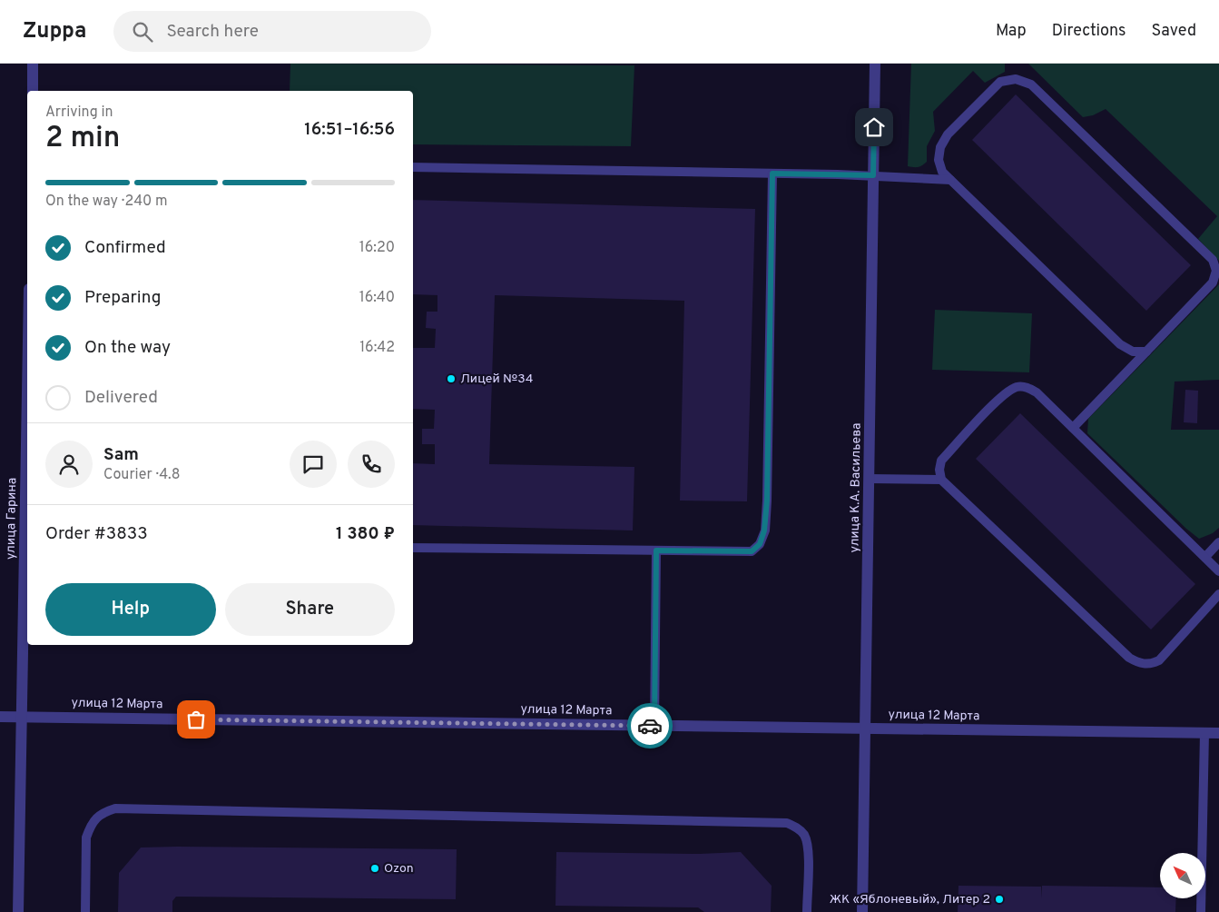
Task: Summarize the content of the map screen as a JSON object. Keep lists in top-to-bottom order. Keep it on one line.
{"streets":{"street":["улица К.А. Васильева","улица Гарина","улица 12 Марта"]},"crossings":[["улица К.А. Васильева","улица 12 Марта"],["улица Гарина","улица 12 Марта"]],"places":["Лицей №34","Ozon","ЖК «Яблоневый», Литер 2"],"north":"top left","page":{"header":"Zuppa","search":"Search here","nav":["Map","Directions","Saved"],"heading":["2 min","Arriving in","16:51–16:56"],"panel":["Sam","Courier · 4.8","Order #3833","1 380 ₽"],"bar":"On the way · 240 m","list":[["Confirmed","16:20"],["Preparing","16:40"],["On the way","16:42"],"Delivered"],"buttons":["Help","Share"]}}
